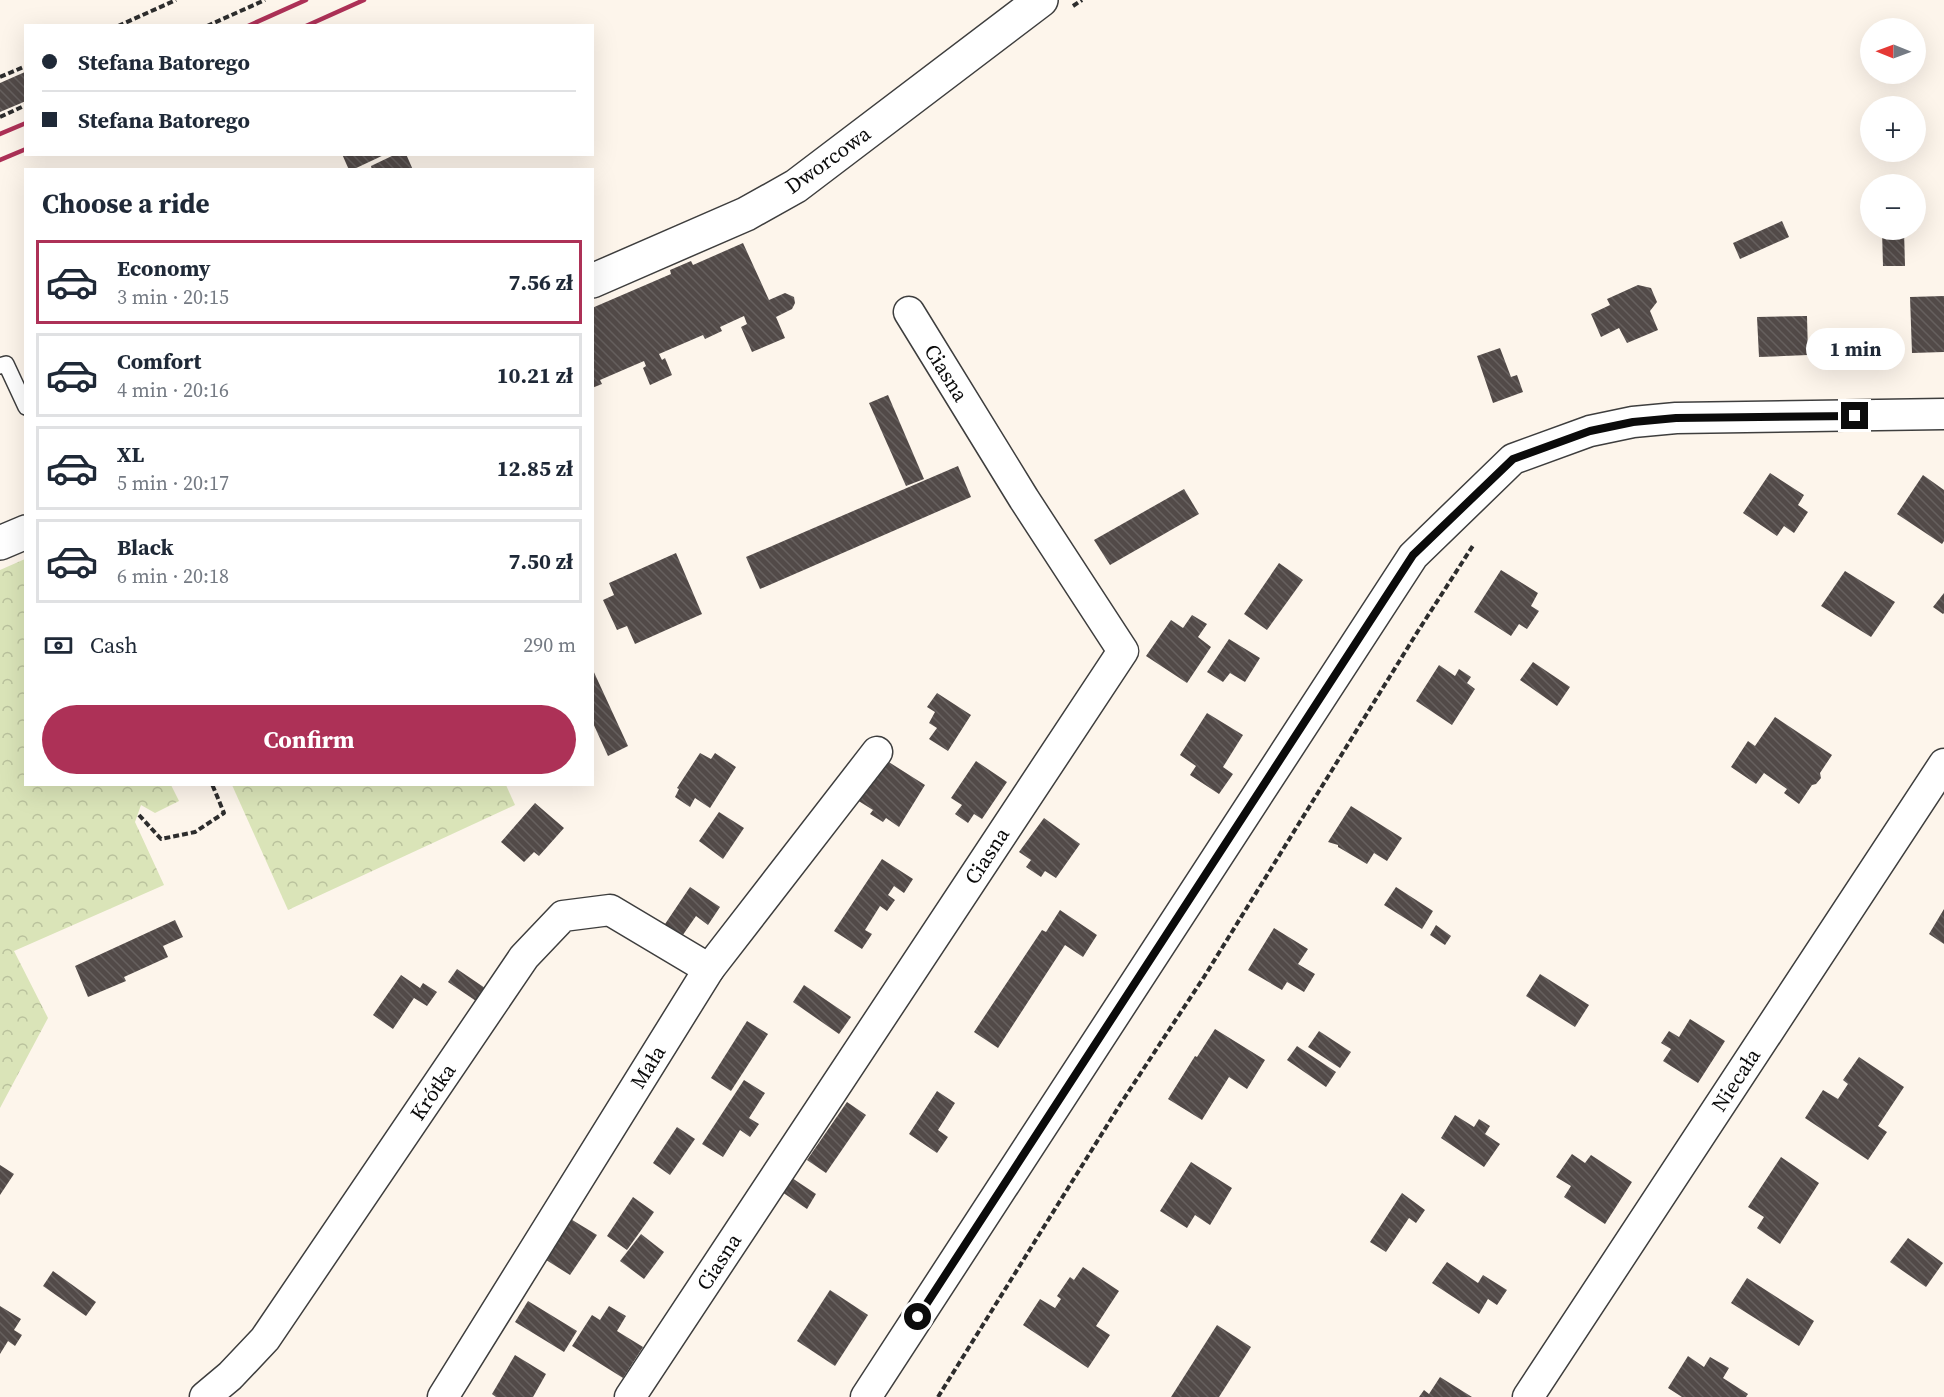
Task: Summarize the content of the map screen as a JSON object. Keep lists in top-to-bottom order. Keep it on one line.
{"streets":{"street":["Dworcowa","Ciasna","Mała","Niecała","Krótka"]},"crossings":[["Mała","Krótka"]],"north":"left","page":{"map_buttons":["+","−"],"banner":["Stefana Batorego","Stefana Batorego"],"heading":"Choose a ride","list":[{"name":"Economy","note":"3 min · 20:15","value":"7.56 zł"},{"name":"Comfort","note":"4 min · 20:16","value":"10.21 zł"},{"name":"XL","note":"5 min · 20:17","value":"12.85 zł"},{"name":"Black","note":"6 min · 20:18","value":"7.50 zł"}],"bubble":"1 min","pay":["Cash","290 m"],"buttons":"Confirm"}}
